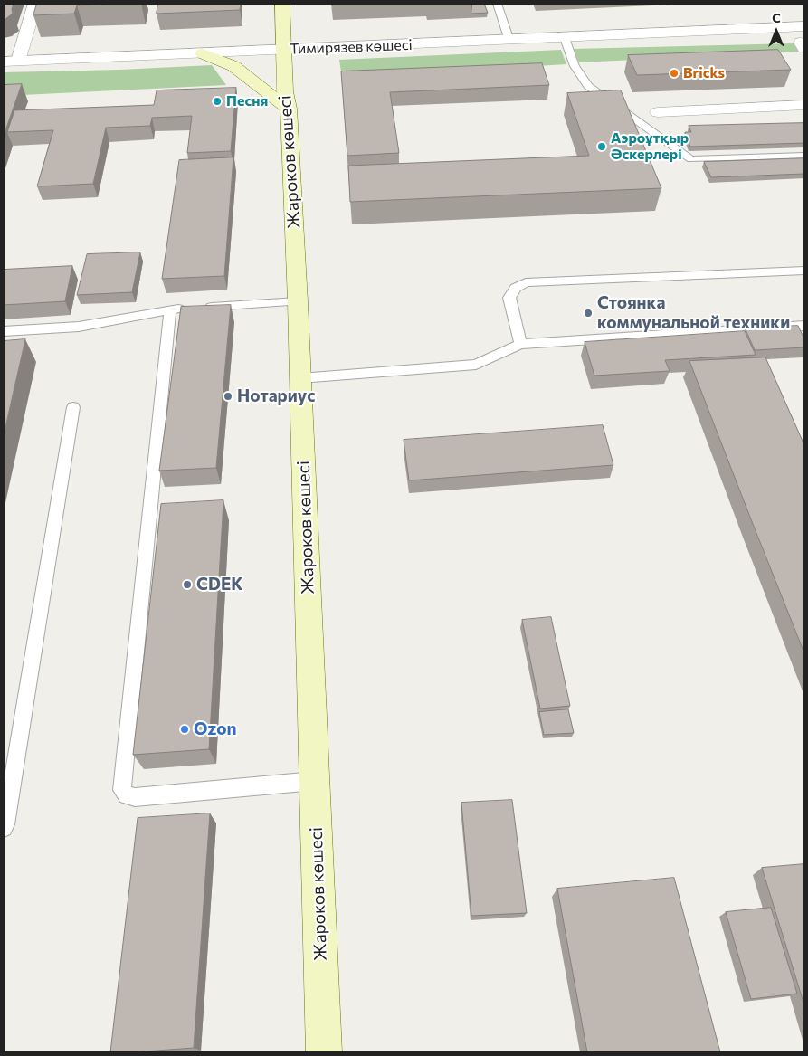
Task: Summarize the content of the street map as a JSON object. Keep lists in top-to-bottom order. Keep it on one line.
{"streets":{"main road":["Жароков көшесі"],"street":["Тимирязев көшесі"]},"crossings":[["Тимирязев көшесі","Жароков көшесі"]],"places":["Bricks","Песня","Аэроұтқыр Әскерлері","Стоянка коммунальной техники","Нотариуc","CDEK","Ozon"],"north":"top"}
